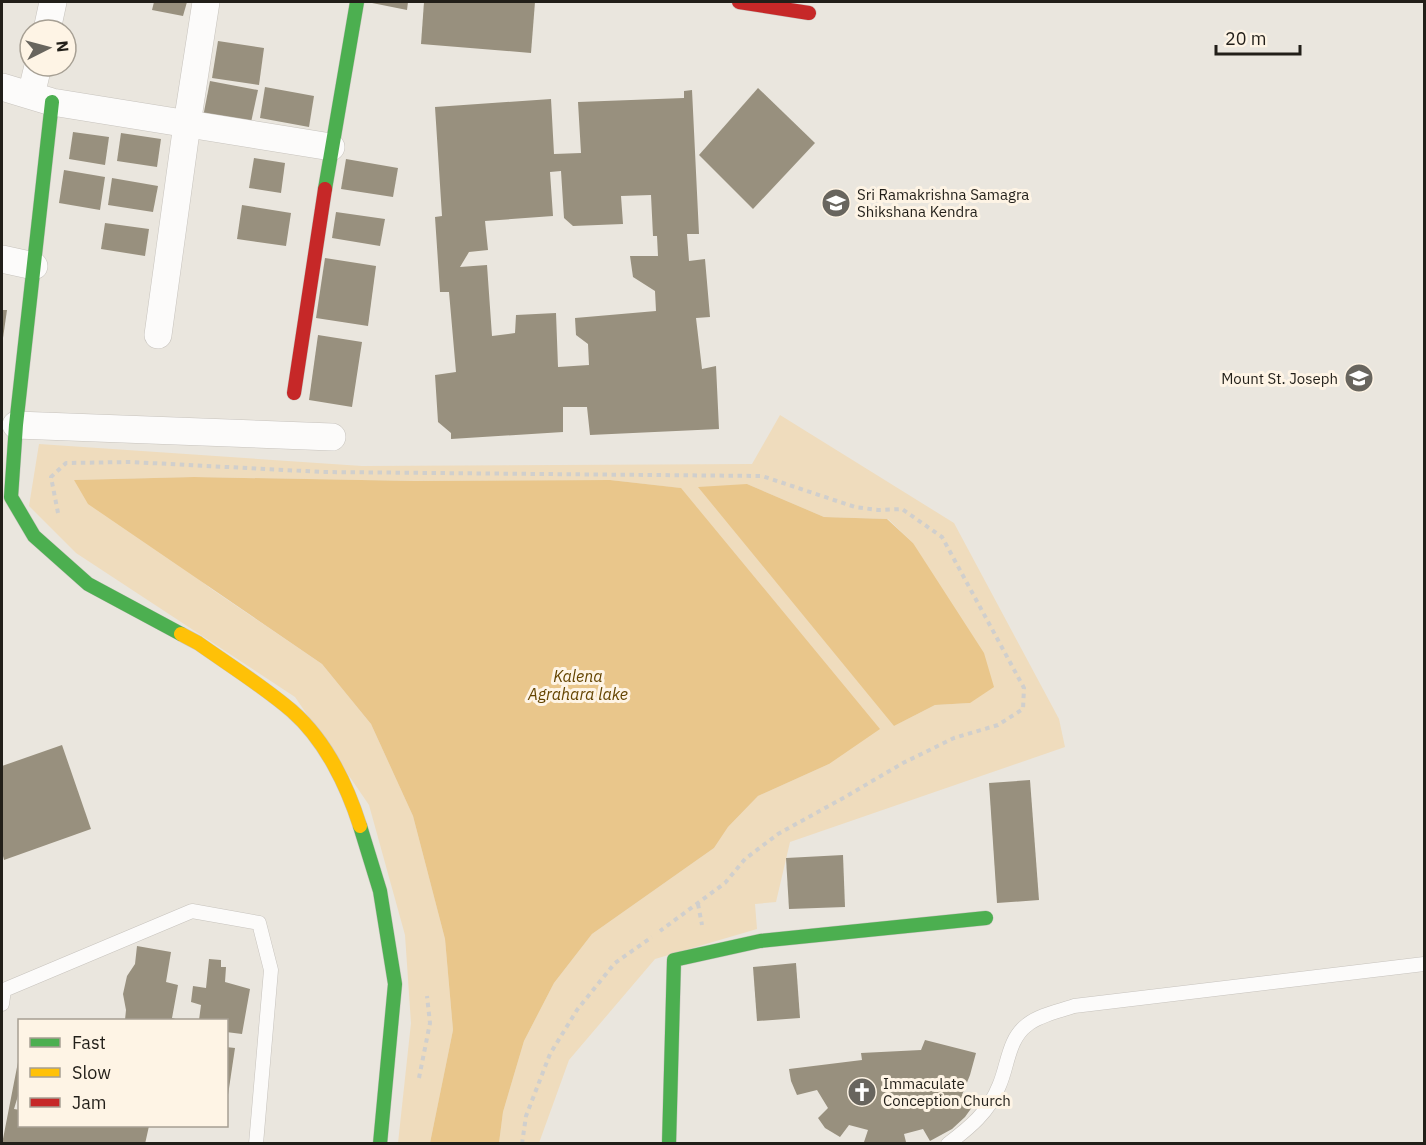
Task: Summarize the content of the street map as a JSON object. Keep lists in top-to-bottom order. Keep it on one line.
{"water":["Kalena Agrahara lake"],"places":{"school or university":["Sri Ramakrishna Samagra Shikshana Kendra","Mount St. Joseph"],"church":["Immaculate Conception Church"]},"legend":["Fast","Slow","Jam"],"scale_bar":"20 m","north":"right"}
